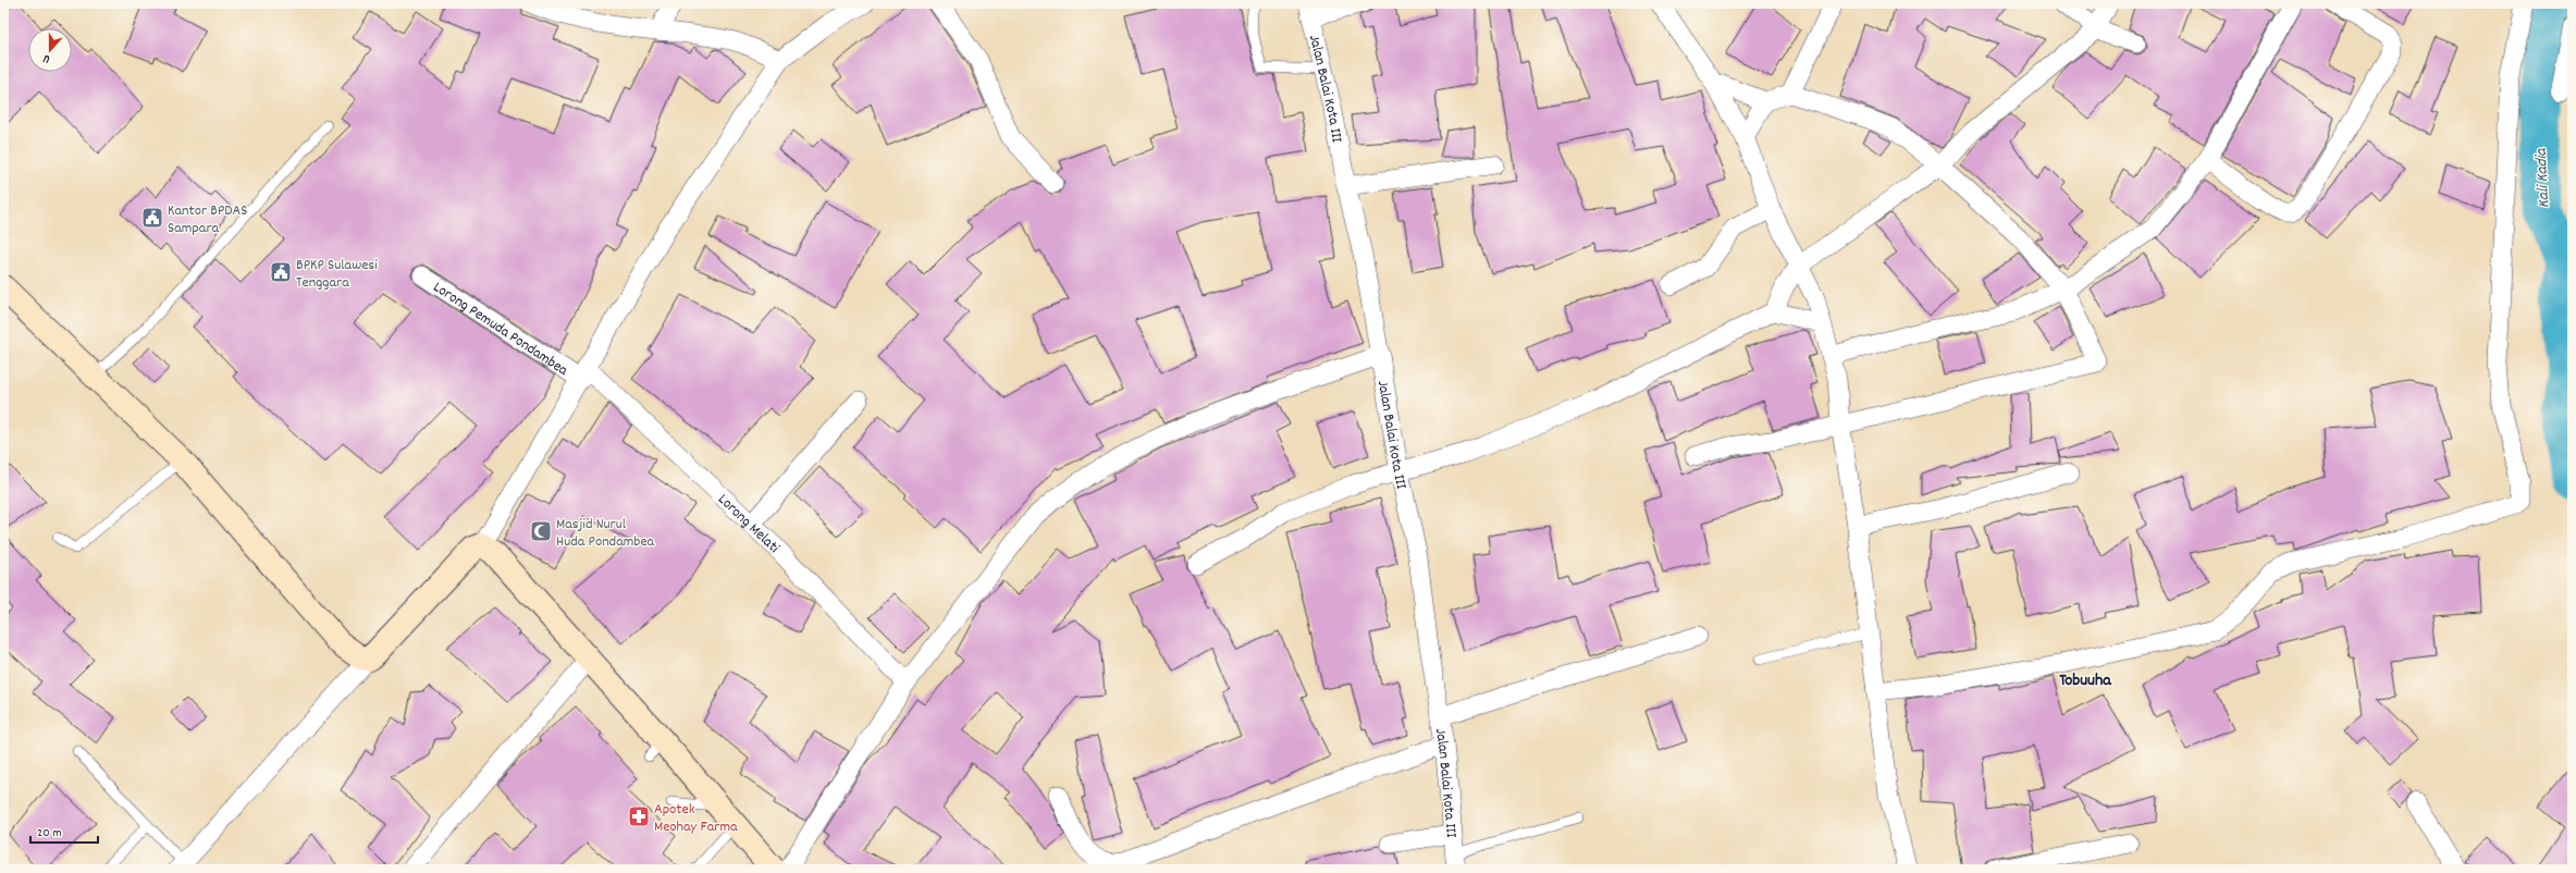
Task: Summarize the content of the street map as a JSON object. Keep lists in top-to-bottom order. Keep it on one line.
{"streets":{"street":["Jalan Balai Kota III","Lorong Pemuda Pondambea","Lorong Melati"]},"crossings":[["Lorong Pemuda Pondambea","Lorong Melati"]],"districts":["Tobuuha"],"water":["Kali Kadia"],"places":{"public building":["Kantor BPDAS Sampara","BPKP Sulawesi Tenggara"],"mosque":["Masjid Nurul Huda Pondambea"],"pharmacy":["Apotek Meohay Farma"]},"scale_bar":"20 m","north":"bottom"}
